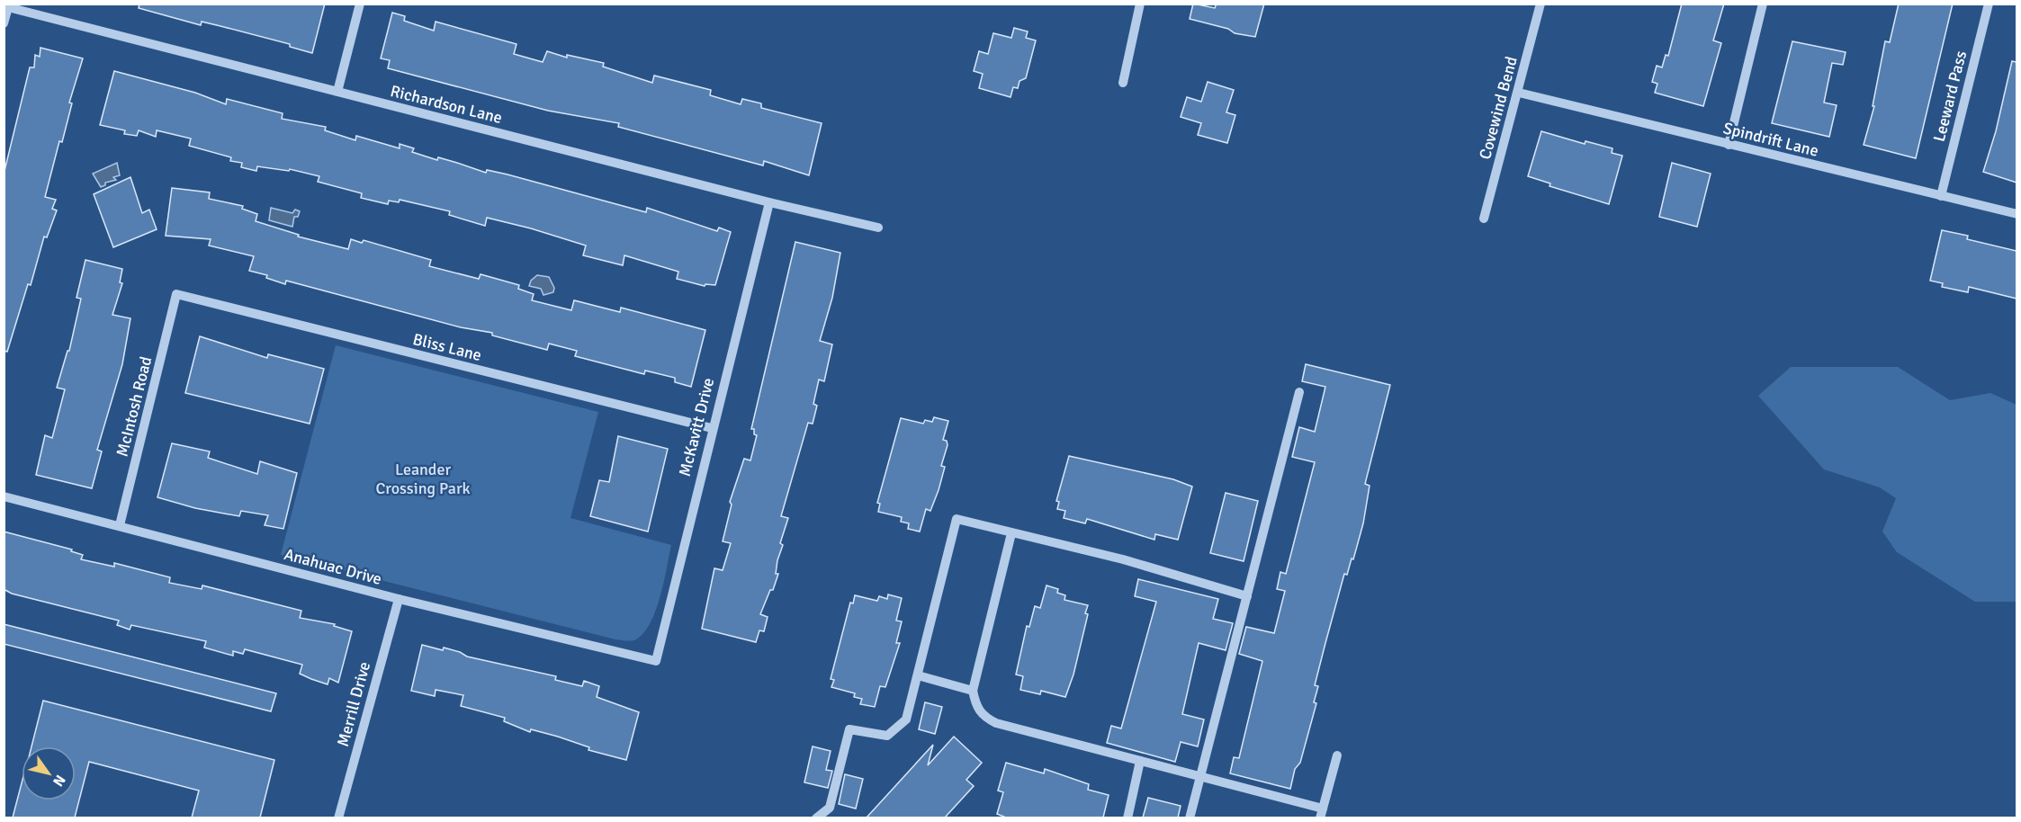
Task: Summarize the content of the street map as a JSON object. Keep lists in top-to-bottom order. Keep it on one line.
{"streets":{"street":["Leeward Pass","Richardson Lane","Covewind Bend","Spindrift Lane","Bliss Lane","McIntosh Road","McKavitt Drive","Anahuac Drive","Merrill Drive"]},"crossings":[["Leeward Pass","Spindrift Lane"],["Richardson Lane","McKavitt Drive"],["Covewind Bend","Spindrift Lane"],["Bliss Lane","McIntosh Road"],["Bliss Lane","McKavitt Drive"],["McIntosh Road","Anahuac Drive"],["McKavitt Drive","Anahuac Drive"],["Anahuac Drive","Merrill Drive"]],"parks":["Leander Crossing Park"],"north":"bottom right"}
